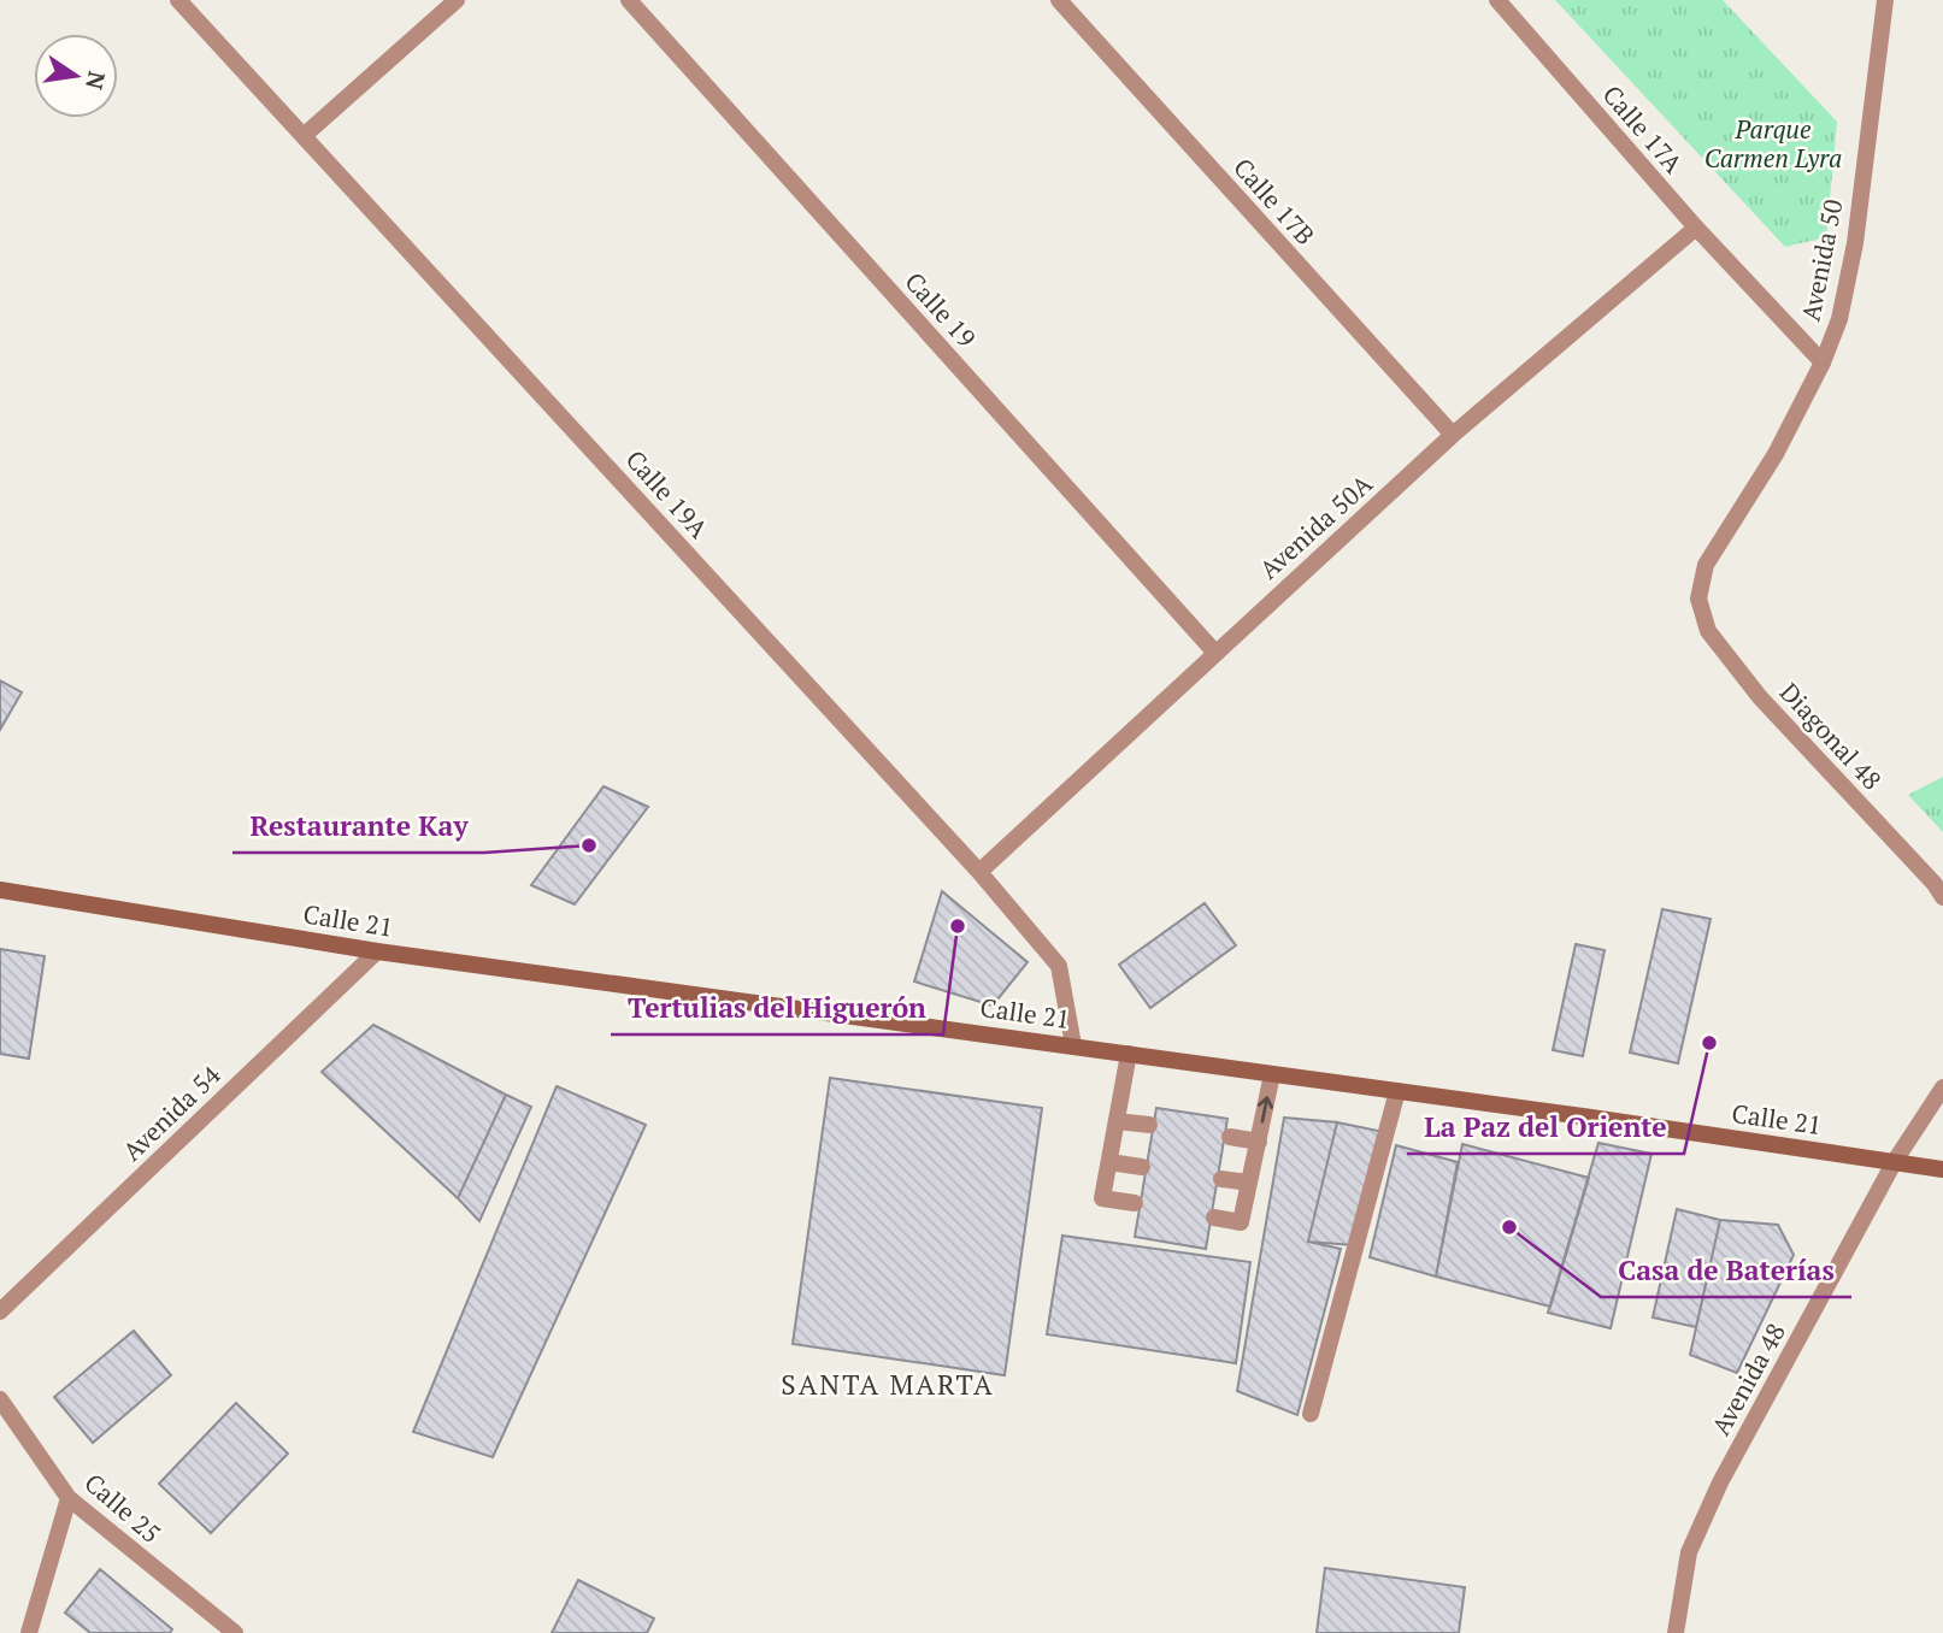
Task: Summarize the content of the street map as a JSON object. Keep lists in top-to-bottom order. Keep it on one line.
{"streets":{"main road":["Calle 21"],"street":["Calle 17A","Calle 17B","Avenida 50","Calle 19","Calle 19A","Avenida 50A","Diagonal 48","Avenida 54","Avenida 48","Calle 25"]},"crossings":[["Calle 17A","Avenida 50"],["Calle 17A","Avenida 50A"],["Calle 17B","Avenida 50A"],["Avenida 50","Diagonal 48"],["Calle 19","Avenida 50A"],["Calle 19A","Avenida 50A"],["Calle 19A","Calle 21"],["Calle 21","Avenida 54"],["Calle 21","Avenida 48"]],"districts":["SANTA MARTA"],"parks":["Parque Carmen Lyra"],"places":["Restaurante Kay","Tertulias del Higuerón","La Paz del Oriente","Casa de Baterías"],"north":"right"}
